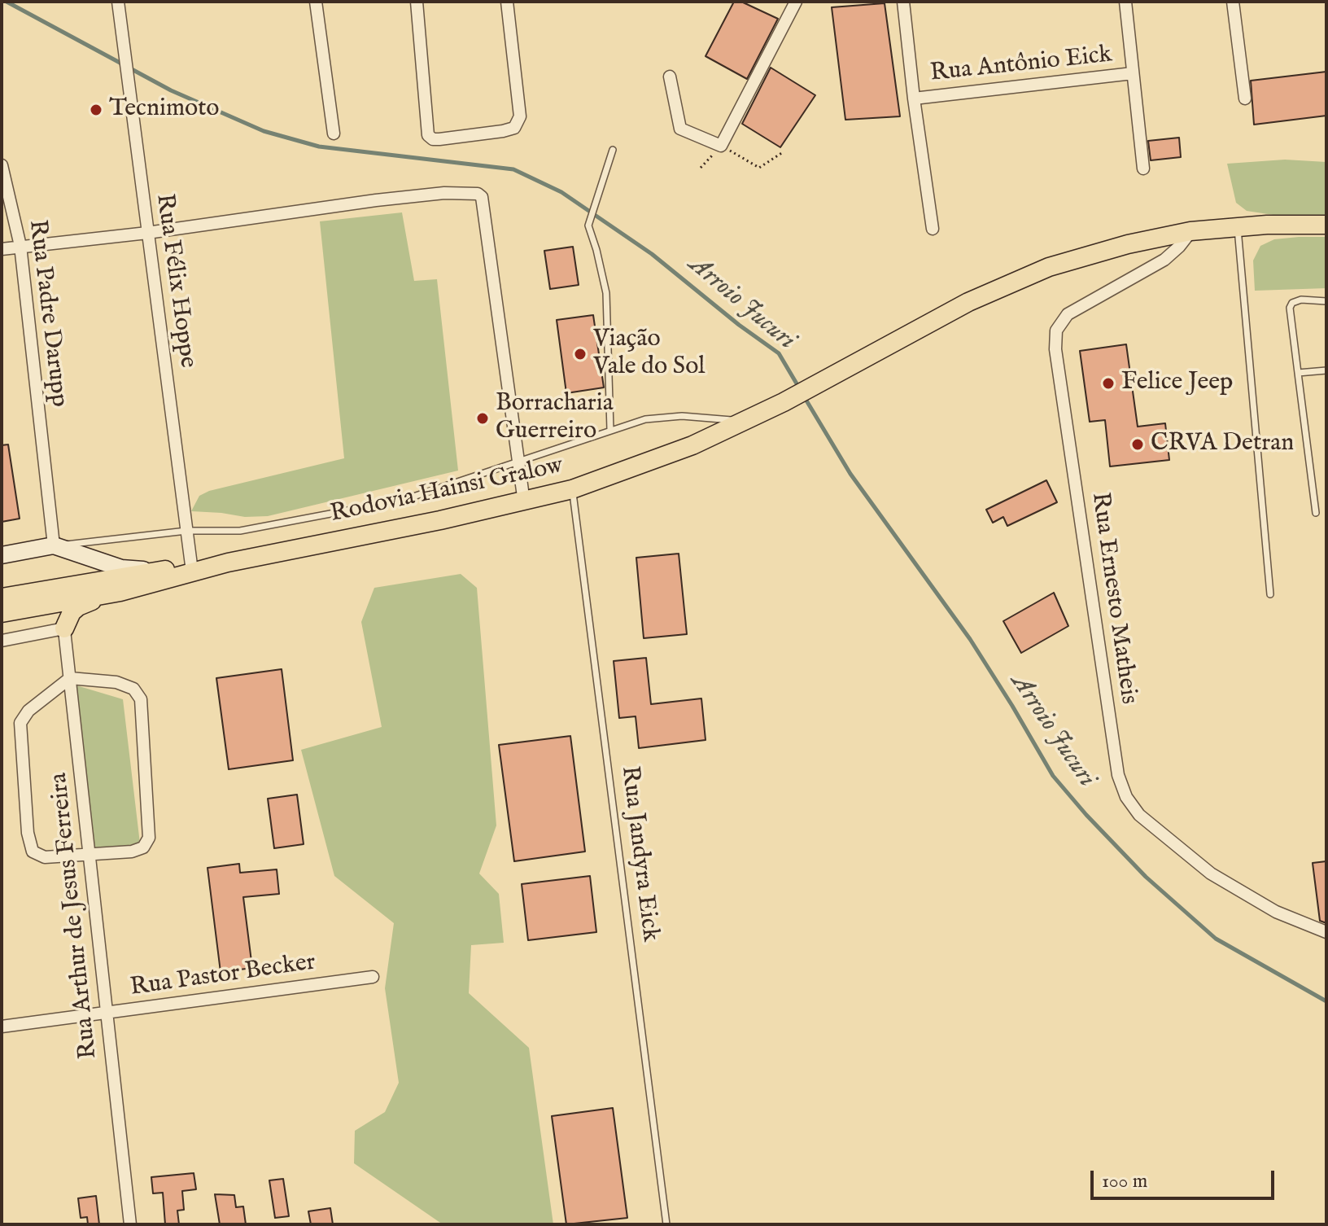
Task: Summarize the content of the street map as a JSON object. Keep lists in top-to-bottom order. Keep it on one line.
{"streets":{"main road":["Rodovia Hainsi Gralow"],"street":["Rua Antônio Eick","Rua Félix Hoppe","Rua Padre Darupp","Rua Ernesto Matheis","Rua Arthur de Jesus Ferreira","Rua Pastor Becker"],"lane":["Rua Jandyra Eick"]},"crossings":[["Rua Félix Hoppe","Rodovia Hainsi Gralow"],["Rodovia Hainsi Gralow","Rua Ernesto Matheis"],["Rodovia Hainsi Gralow","Rua Jandyra Eick"],["Rodovia Hainsi Gralow","Rua Arthur de Jesus Ferreira"],["Rua Arthur de Jesus Ferreira","Rua Pastor Becker"]],"water":["Arroio Jucuri"],"places":["Tecnimoto","Viação Vale do Sol","Felice Jeep","Borracharia Guerreiro","CRVA Detran"],"scale_bar":"100 m"}
